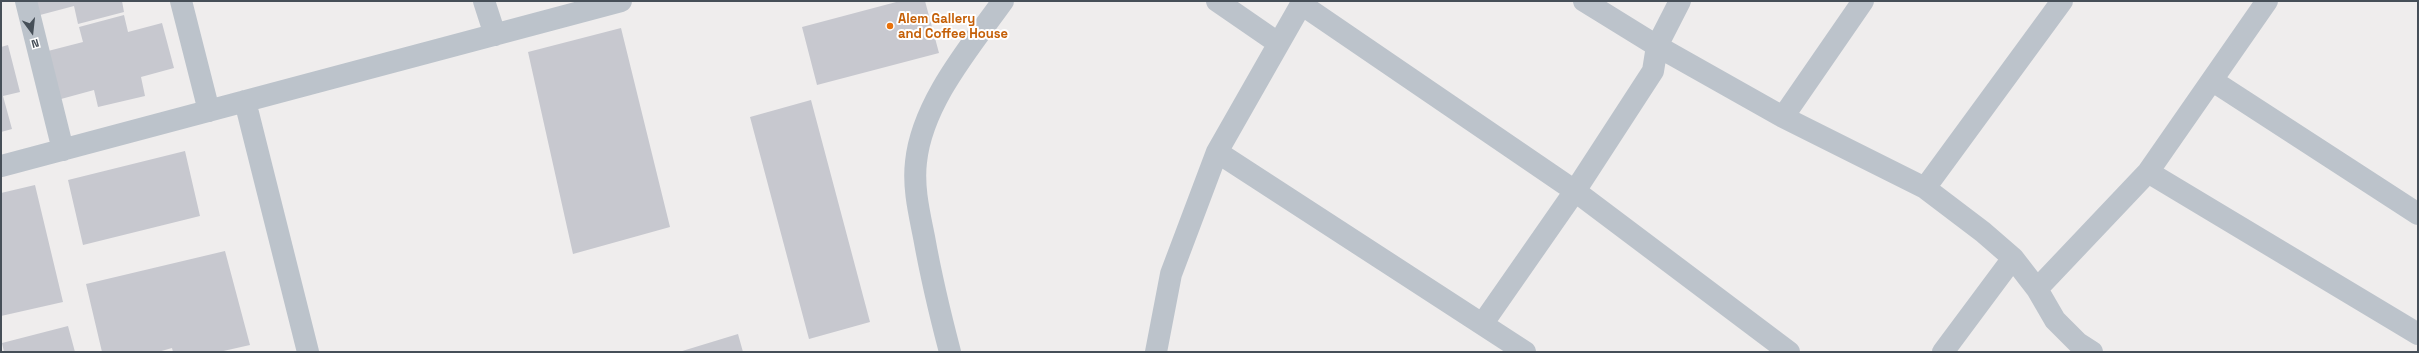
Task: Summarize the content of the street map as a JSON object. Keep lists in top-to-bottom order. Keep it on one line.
{"places":["Alem Gallery and Coffee House"],"north":"bottom"}
